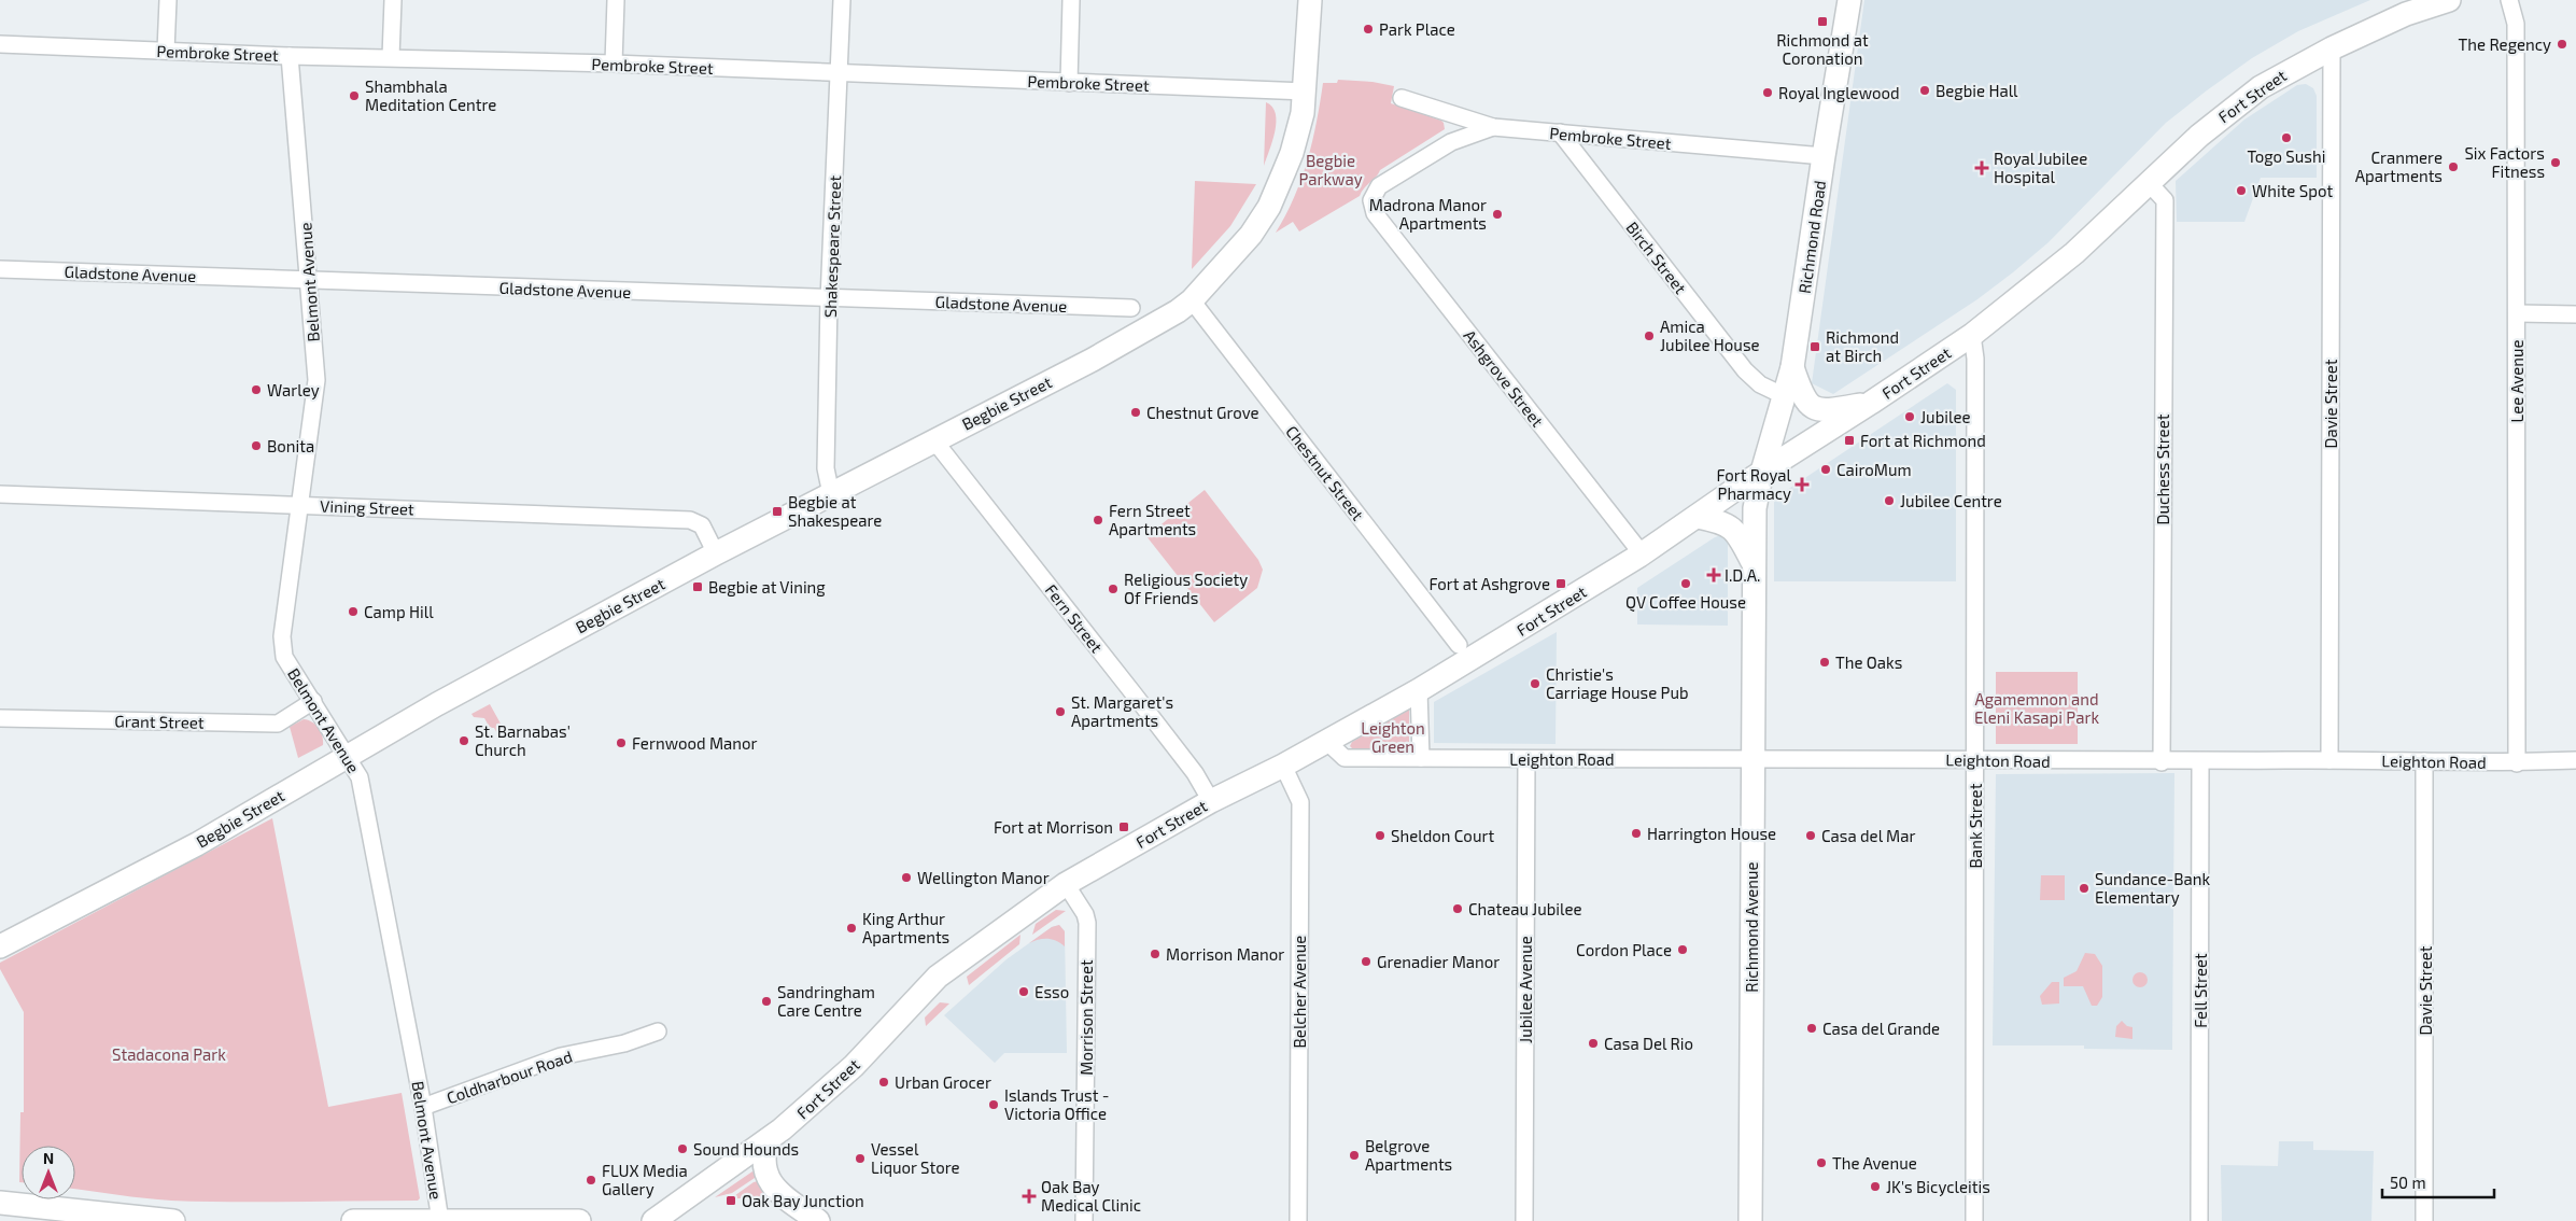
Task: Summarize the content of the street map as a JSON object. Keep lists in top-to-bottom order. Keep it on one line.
{"streets":{"main road":["Fort Street","Richmond Road","Begbie Street","Richmond Avenue"],"street":["Pembroke Street","Shakespeare Street","Birch Street","Gladstone Avenue","Belmont Avenue","Ashgrove Street","Lee Avenue","Davie Street","Duchess Street","Chestnut Street","Vining Street","Fern Street","Grant Street","Leighton Road","Bank Street","Jubilee Avenue","Fell Street","Belcher Avenue","Morrison Street","Coldharbour Road"]},"crossings":[["Pembroke Street","Richmond Road"],["Pembroke Street","Shakespeare Street"],["Pembroke Street","Birch Street"],["Pembroke Street","Belmont Avenue"],["Pembroke Street","Ashgrove Street"],["Pembroke Street","Begbie Street"],["Fort Street","Richmond Road"],["Fort Street","Ashgrove Street"],["Fort Street","Davie Street"],["Fort Street","Duchess Street"],["Fort Street","Fern Street"],["Fort Street","Leighton Road"],["Fort Street","Bank Street"],["Fort Street","Richmond Avenue"],["Fort Street","Belcher Avenue"],["Fort Street","Morrison Street"],["Richmond Road","Birch Street"],["Richmond Road","Richmond Avenue"],["Shakespeare Street","Gladstone Avenue"],["Shakespeare Street","Begbie Street"],["Gladstone Avenue","Belmont Avenue"],["Belmont Avenue","Begbie Street"],["Belmont Avenue","Vining Street"],["Belmont Avenue","Grant Street"],["Belmont Avenue","Coldharbour Road"],["Lee Avenue","Leighton Road"],["Begbie Street","Chestnut Street"],["Begbie Street","Vining Street"],["Begbie Street","Fern Street"],["Davie Street","Leighton Road"],["Duchess Street","Leighton Road"],["Leighton Road","Bank Street"],["Leighton Road","Richmond Avenue"],["Leighton Road","Jubilee Avenue"],["Leighton Road","Fell Street"]],"parks":["Begbie Parkway","Agamemnon and Eleni Kasapi Park","Leighton Green","Stadacona Park"],"places":{"transit":["Richmond at Coronation","Richmond at Birch","Fort at Richmond","Begbie at Shakespeare","Fort at Ashgrove","Begbie at Vining","Fort at Morrison","Oak Bay Junction"],"other":["Park Place","The Regency","Begbie Hall","Royal Inglewood","Shambhala Meditation Centre","Togo Sushi","Six Factors Fitness","Cranmere Apartments","White Spot","Madrona Manor Apartments","Amica Jubilee House","Warley","Chestnut Grove","Jubilee","Bonita","CairoMum","Jubilee Centre","Fern Street Apartments","QV Coffee House","Religious Society Of Friends","Camp Hill","The Oaks","Christie's Carriage House Pub","St. Margaret's Apartments","St. Barnabas' Church","Fernwood Manor","Harrington House","Sheldon Court","Casa del Mar","Wellington Manor","Sundance-Bank Elementary","Chateau Jubilee","King Arthur Apartments","Cordon Place","Morrison Manor","Grenadier Manor","Esso","Sandringham Care Centre","Casa del Grande","Casa Del Rio","Urban Grocer","Islands Trust - Victoria Office","Sound Hounds","Belgrove Apartments","Vessel Liquor Store","The Avenue","FLUX Media Gallery","JK's Bicycleitis"],"health":["Royal Jubilee Hospital","Fort Royal Pharmacy","I.D.A.","Oak Bay Medical Clinic"]},"scale_bar":"50 m","north":"top"}
